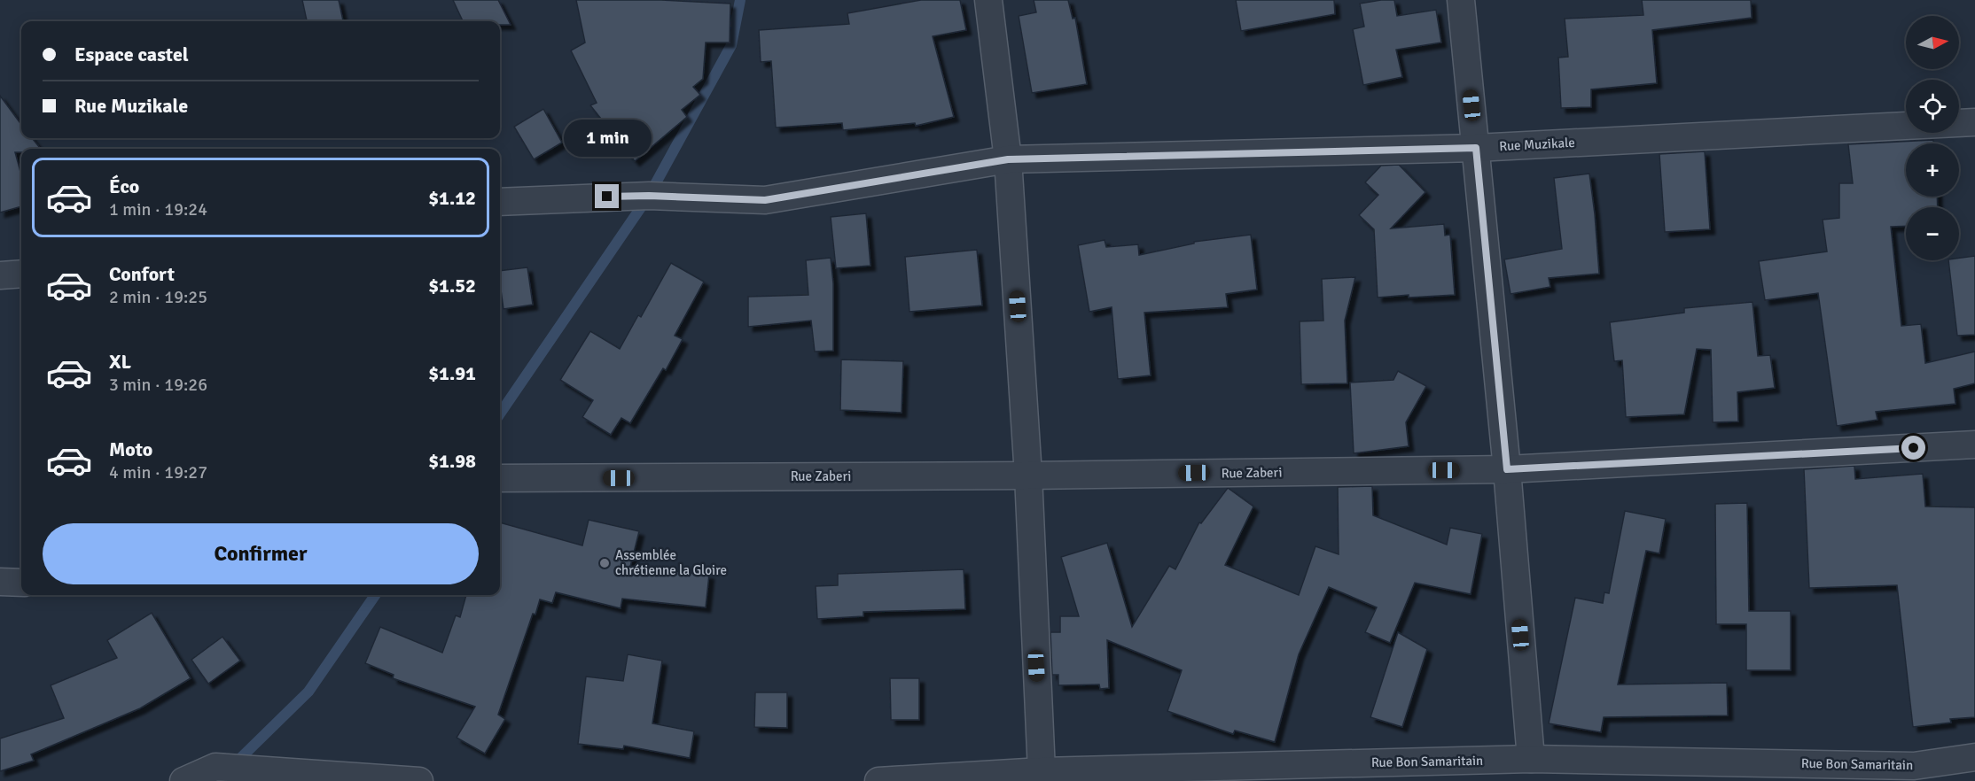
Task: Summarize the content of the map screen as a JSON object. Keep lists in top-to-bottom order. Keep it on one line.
{"streets":{"street":["Rue Muzikale","Rue Zaberi","Rue Bon Samaritain"]},"places":["Assemblée chrétienne la Gloire"],"north":"right","page":{"map_buttons":["+","−"],"banner":["Espace castel","Rue Muzikale"],"bubble":"1 min","list":[{"name":"Éco","note":"1 min · 19:24","value":"$1.12"},{"name":"Confort","note":"2 min · 19:25","value":"$1.52"},{"name":"XL","note":"3 min · 19:26","value":"$1.91"},{"name":"Moto","note":"4 min · 19:27","value":"$1.98"}],"buttons":"Confirmer"}}
